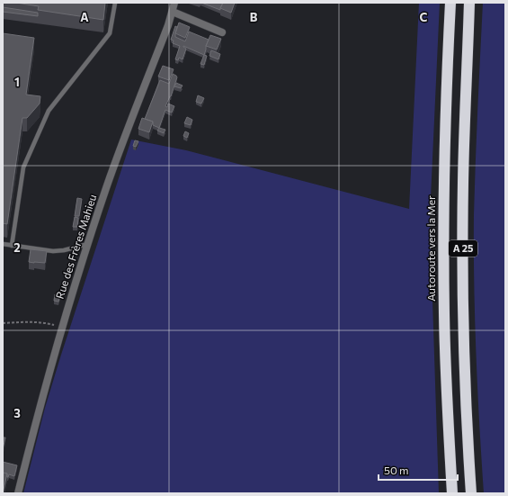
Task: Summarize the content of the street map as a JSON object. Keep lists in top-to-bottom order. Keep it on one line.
{"streets":{"highway":["Autoroute vers la Mer","A 25"],"street":["Rue des Frères Mahieu"]},"scale_bar":"50 m","grid":{"columns":["A","B","C"],"rows":["1","2","3"]}}
